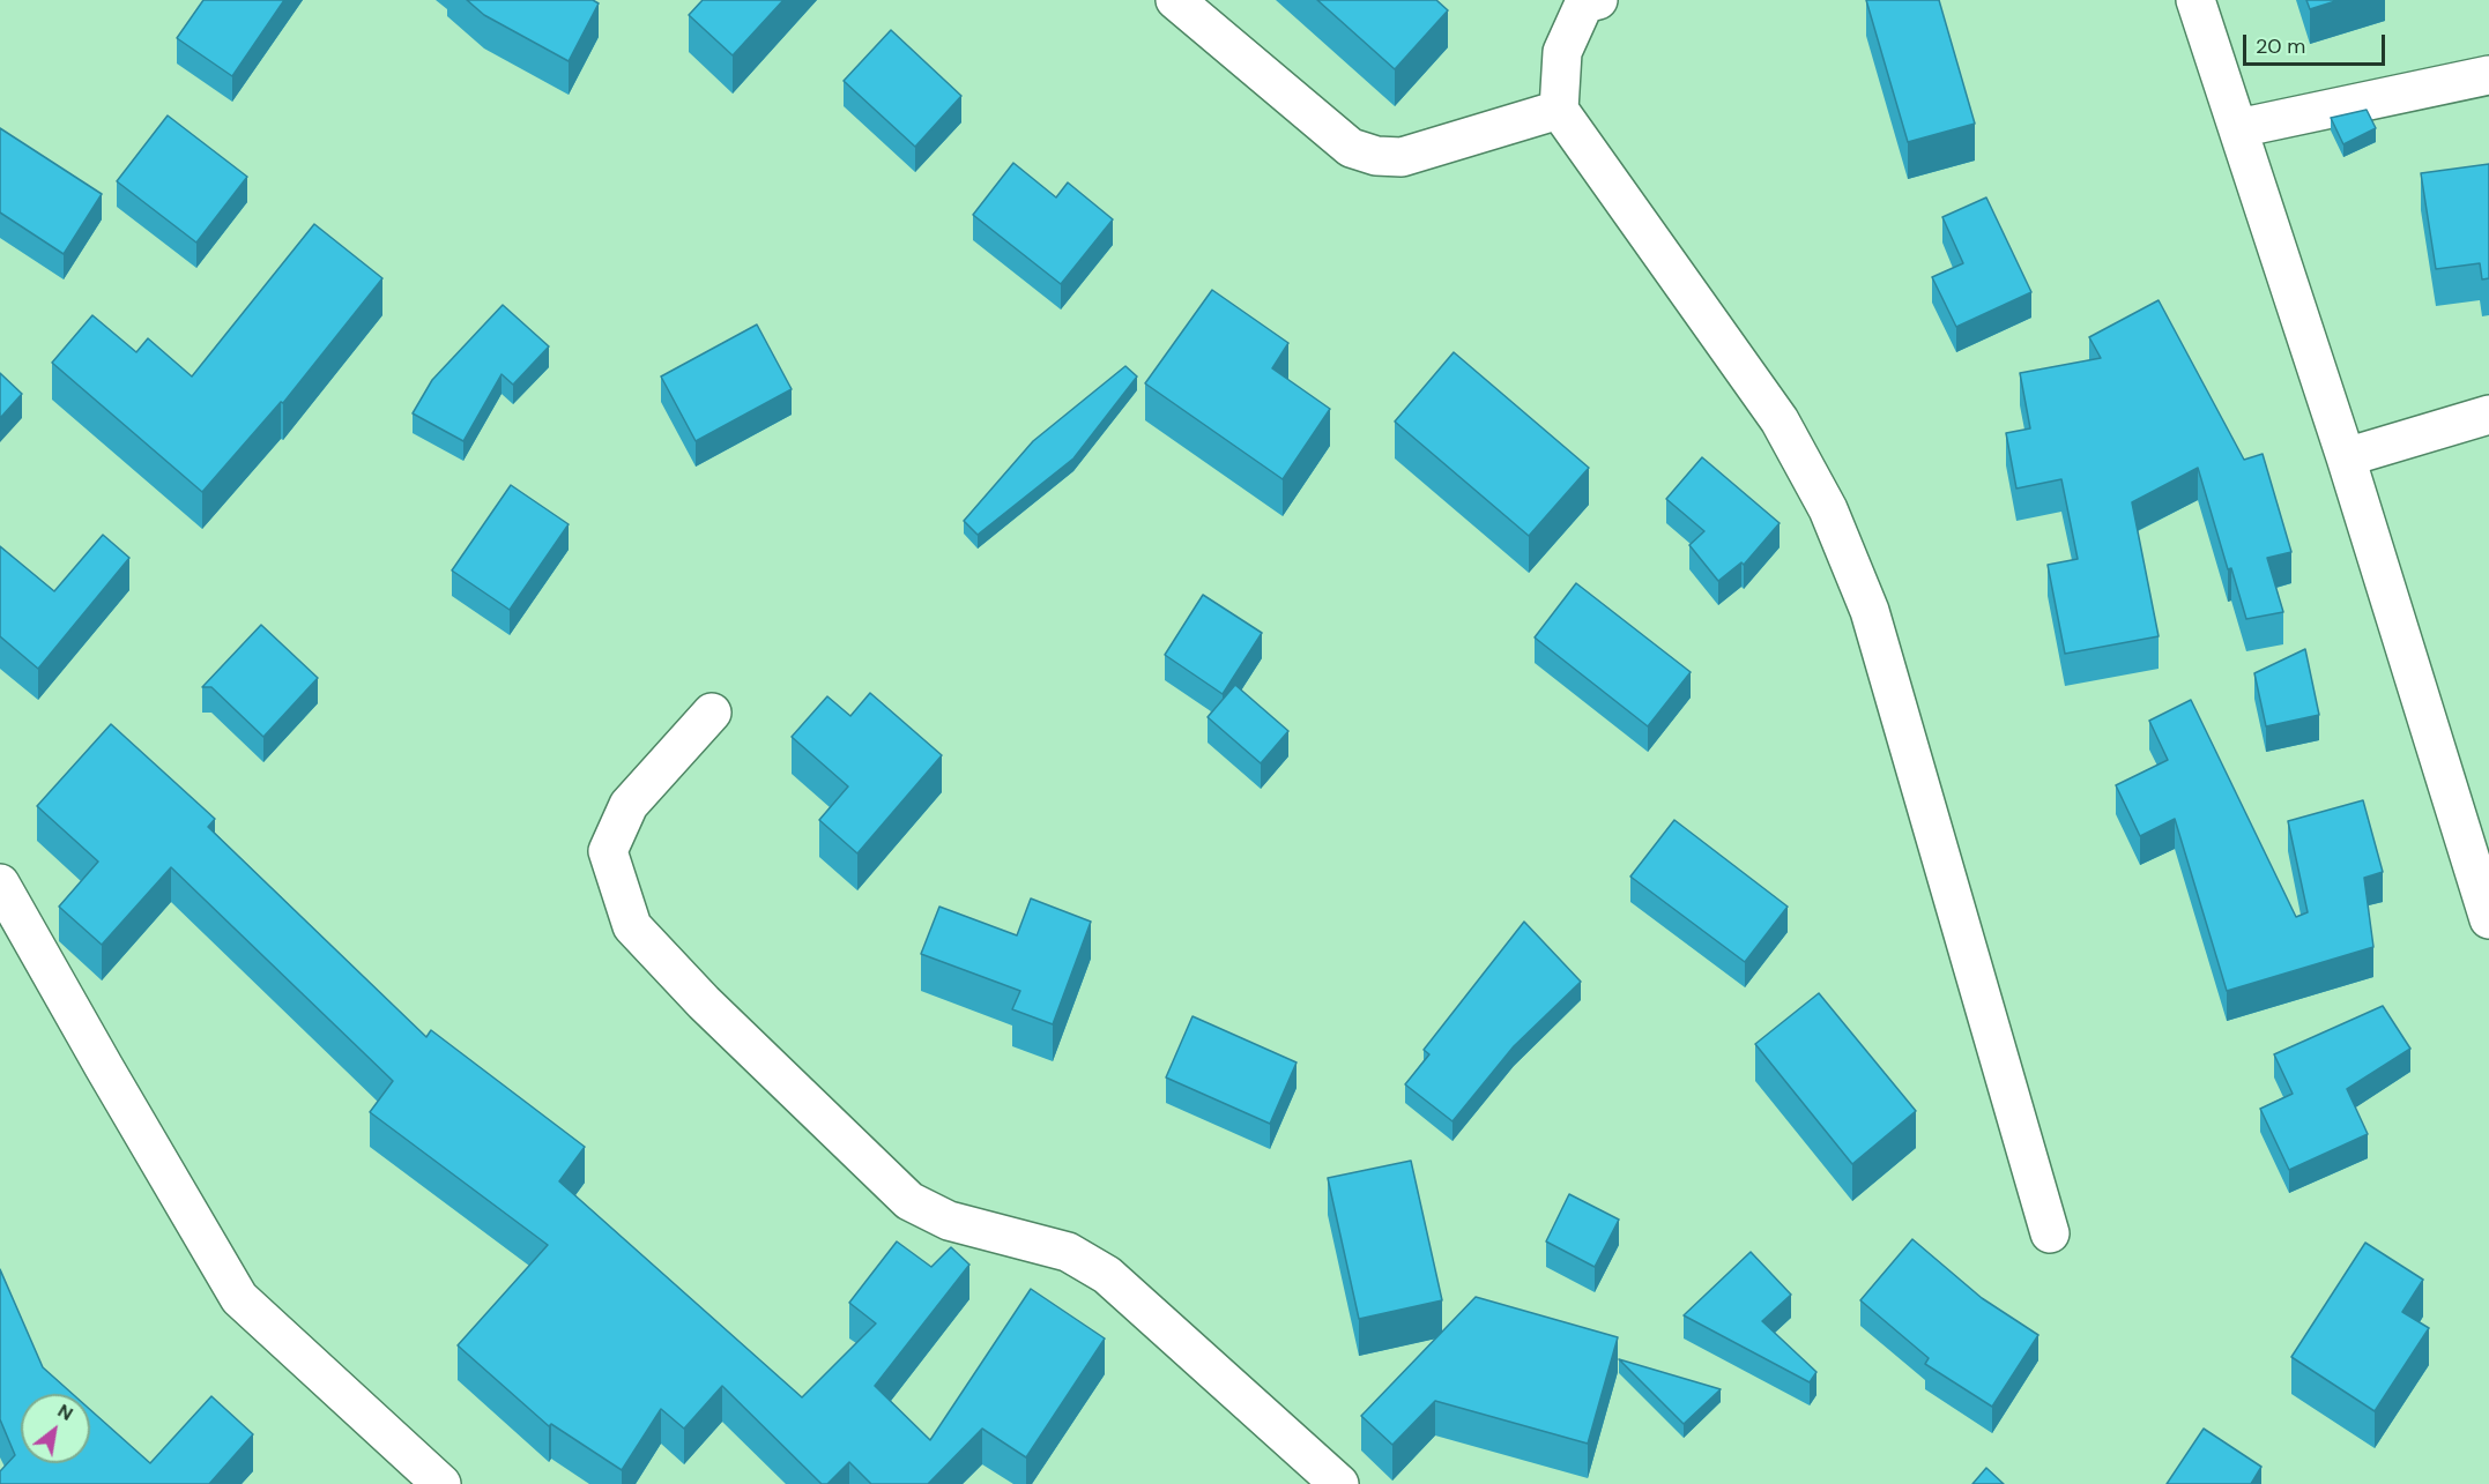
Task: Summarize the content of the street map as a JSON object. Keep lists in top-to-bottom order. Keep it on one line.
{"scale_bar":"20 m","north":"top right"}
